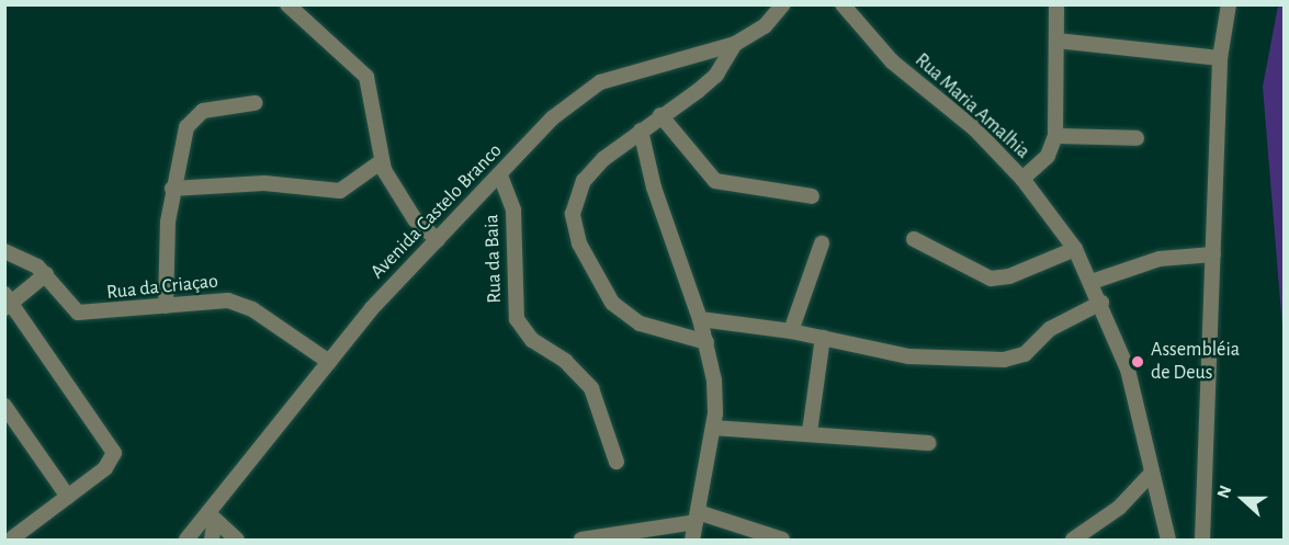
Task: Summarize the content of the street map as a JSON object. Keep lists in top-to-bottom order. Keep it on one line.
{"streets":{"street":["Rua Maria Amalhia","Avenida Castelo Branco","Rua da Baia","Rua da Criaçao"]},"crossings":[["Avenida Castelo Branco","Rua da Baia"],["Avenida Castelo Branco","Rua da Criaçao"]],"places":["Assembléia de Deus"],"north":"left"}
